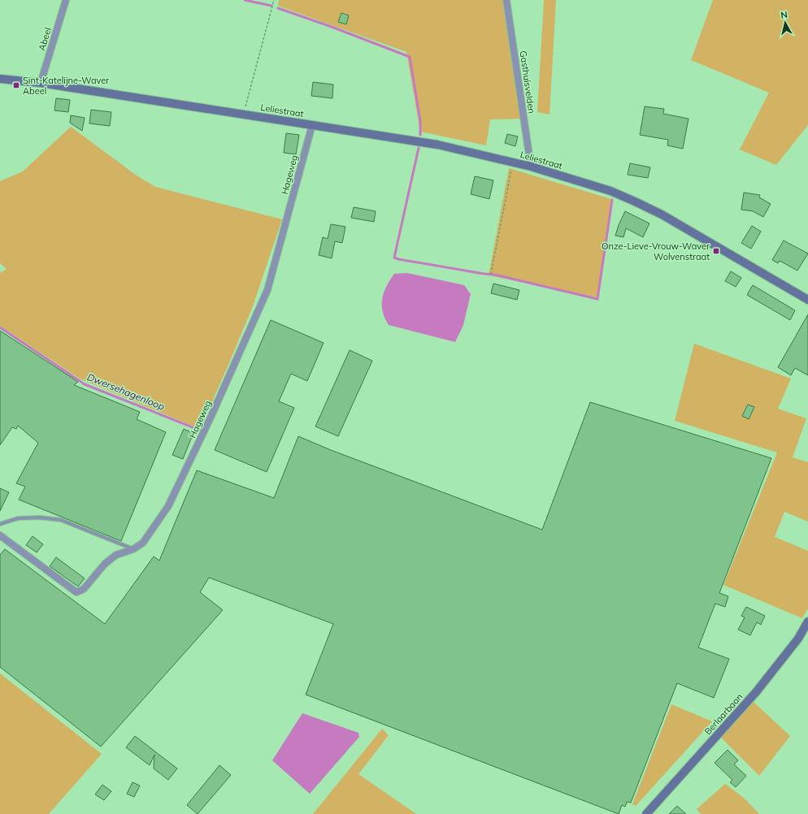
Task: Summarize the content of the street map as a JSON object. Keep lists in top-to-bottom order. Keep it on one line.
{"streets":{"street":["Abeel","Gasthuisvelden","Leliestraat","Hageweg","Berlaarbaan"]},"crossings":[["Abeel","Leliestraat"],["Gasthuisvelden","Leliestraat"],["Leliestraat","Hageweg"]],"water":["Dwersehagenloop"],"places":{"transit":["Sint-Katelijne-Waver Abeel","Onze-Lieve-Vrouw-Waver Wolvenstraat"]},"north":"top"}
